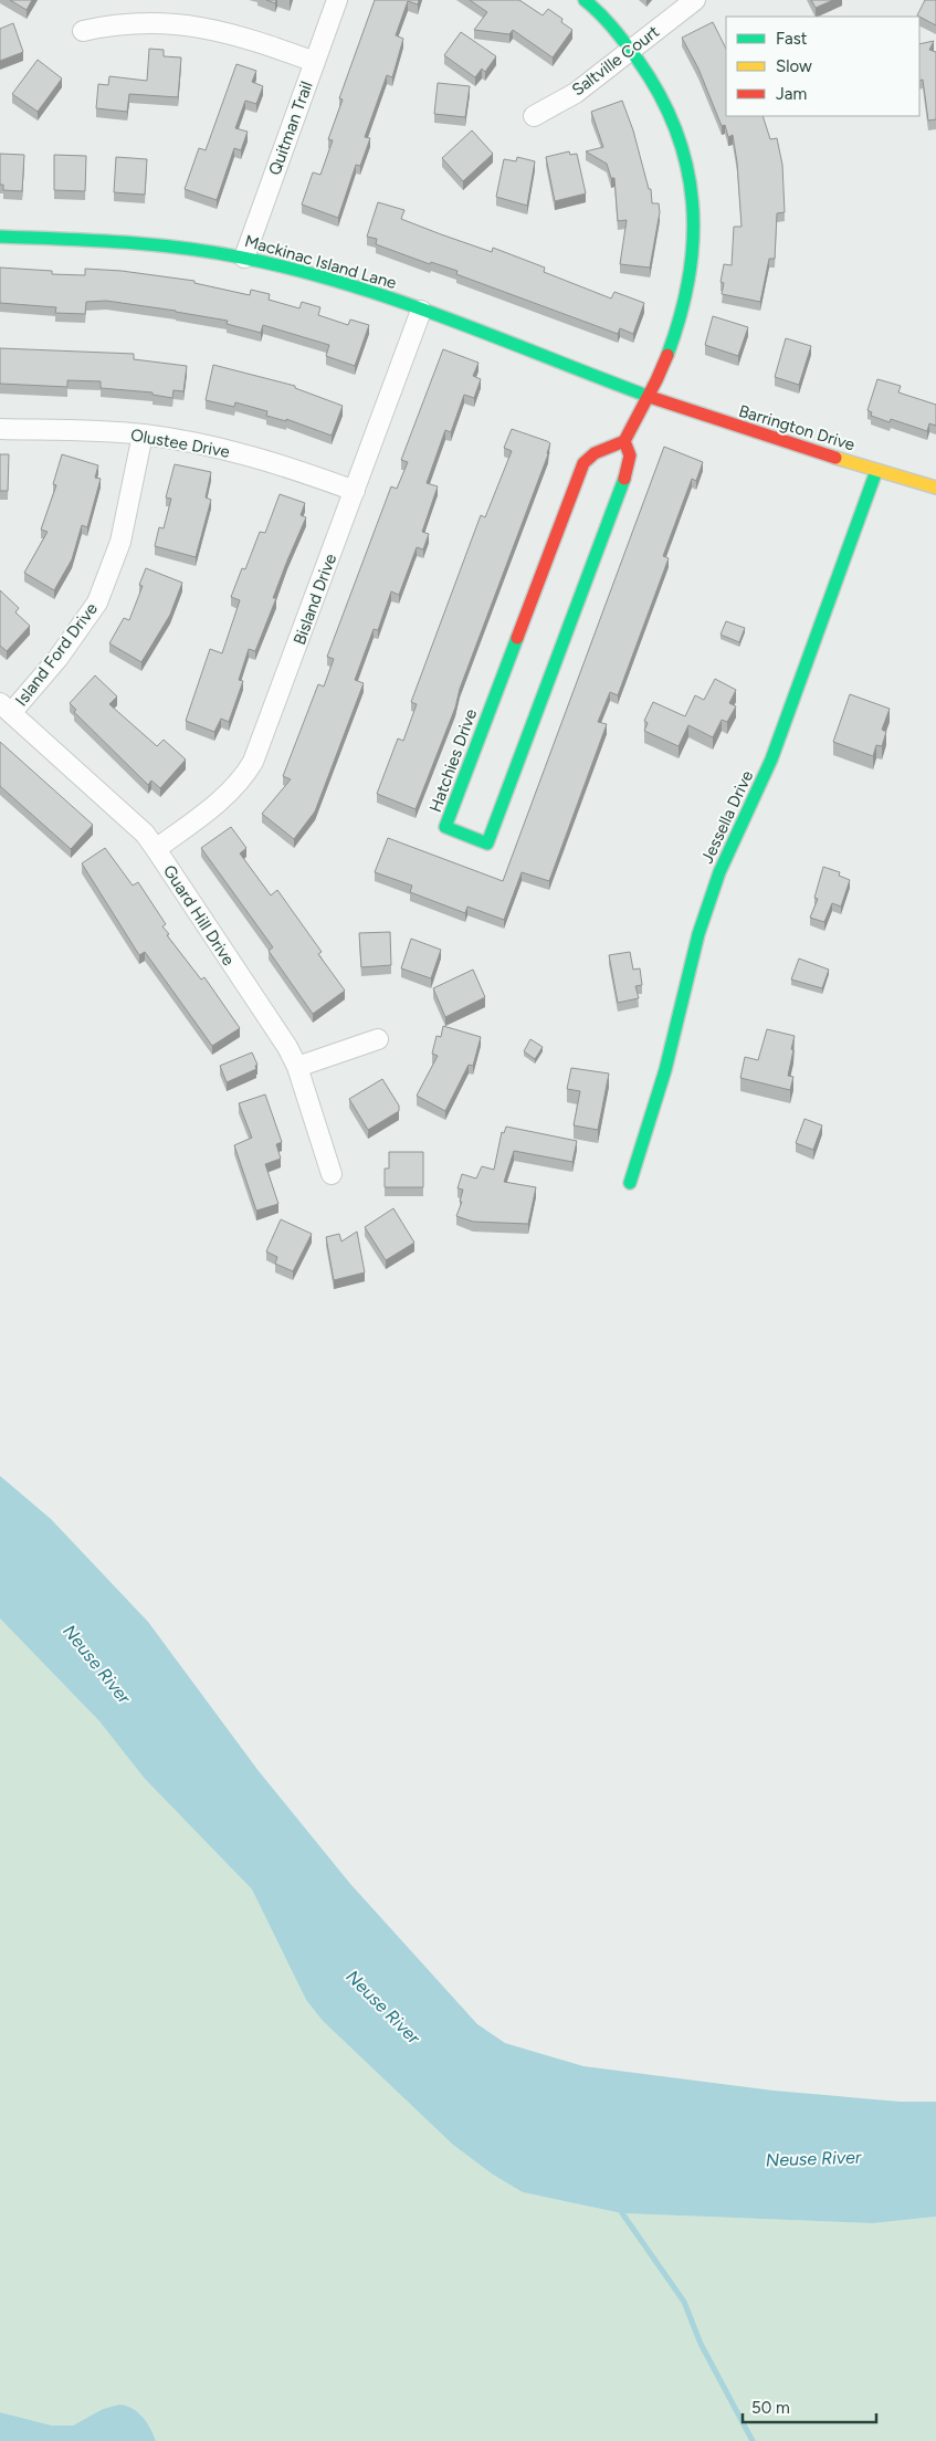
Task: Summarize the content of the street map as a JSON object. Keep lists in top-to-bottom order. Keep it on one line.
{"streets":{"street":["Saltville Court","Quitman Trail","Mackinac Island Lane","Barrington Drive","Olustee Drive","Bisland Drive","Island Ford Drive","Hatchies Drive","Jessella Drive","Guard Hill Drive"]},"crossings":[["Quitman Trail","Mackinac Island Lane"],["Mackinac Island Lane","Barrington Drive"],["Mackinac Island Lane","Bisland Drive"],["Barrington Drive","Jessella Drive"],["Olustee Drive","Bisland Drive"],["Olustee Drive","Island Ford Drive"],["Bisland Drive","Guard Hill Drive"],["Island Ford Drive","Guard Hill Drive"]],"water":["Neuse River"],"legend":["Fast","Slow","Jam"],"scale_bar":"50 m"}
